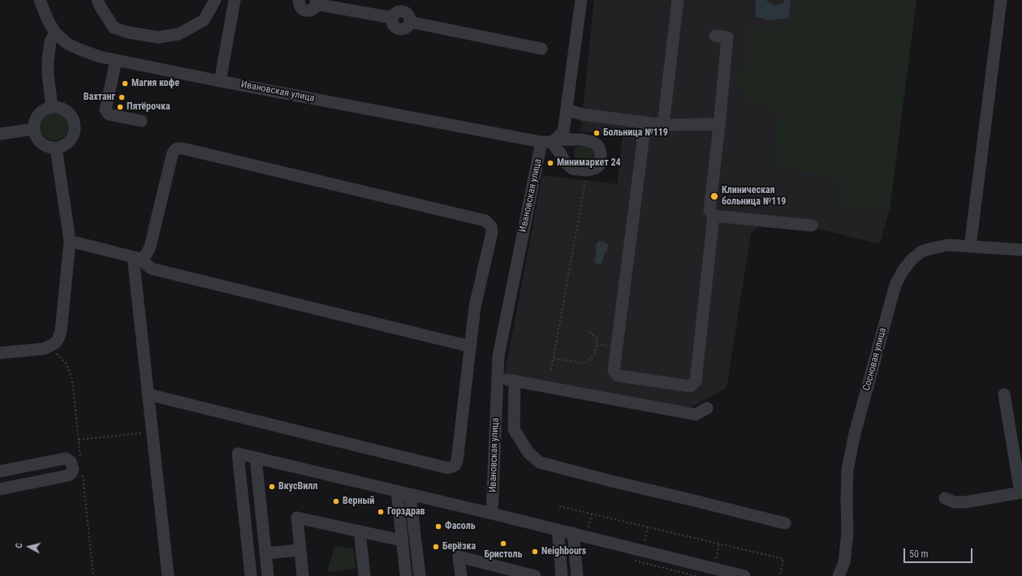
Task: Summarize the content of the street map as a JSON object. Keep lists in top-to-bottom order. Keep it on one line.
{"streets":{"street":["Ивановская улица","Сосновая улица"]},"places":["Магия кофе","Вахтанг","Пятёрочка","Больница №119","Минимаркет 24","Клиническая больница №119","ВкусВилл","Верный","Горздрав","Фасоль","Бристоль","Берёзка","Neighbours"],"scale_bar":"50 m","north":"left"}
